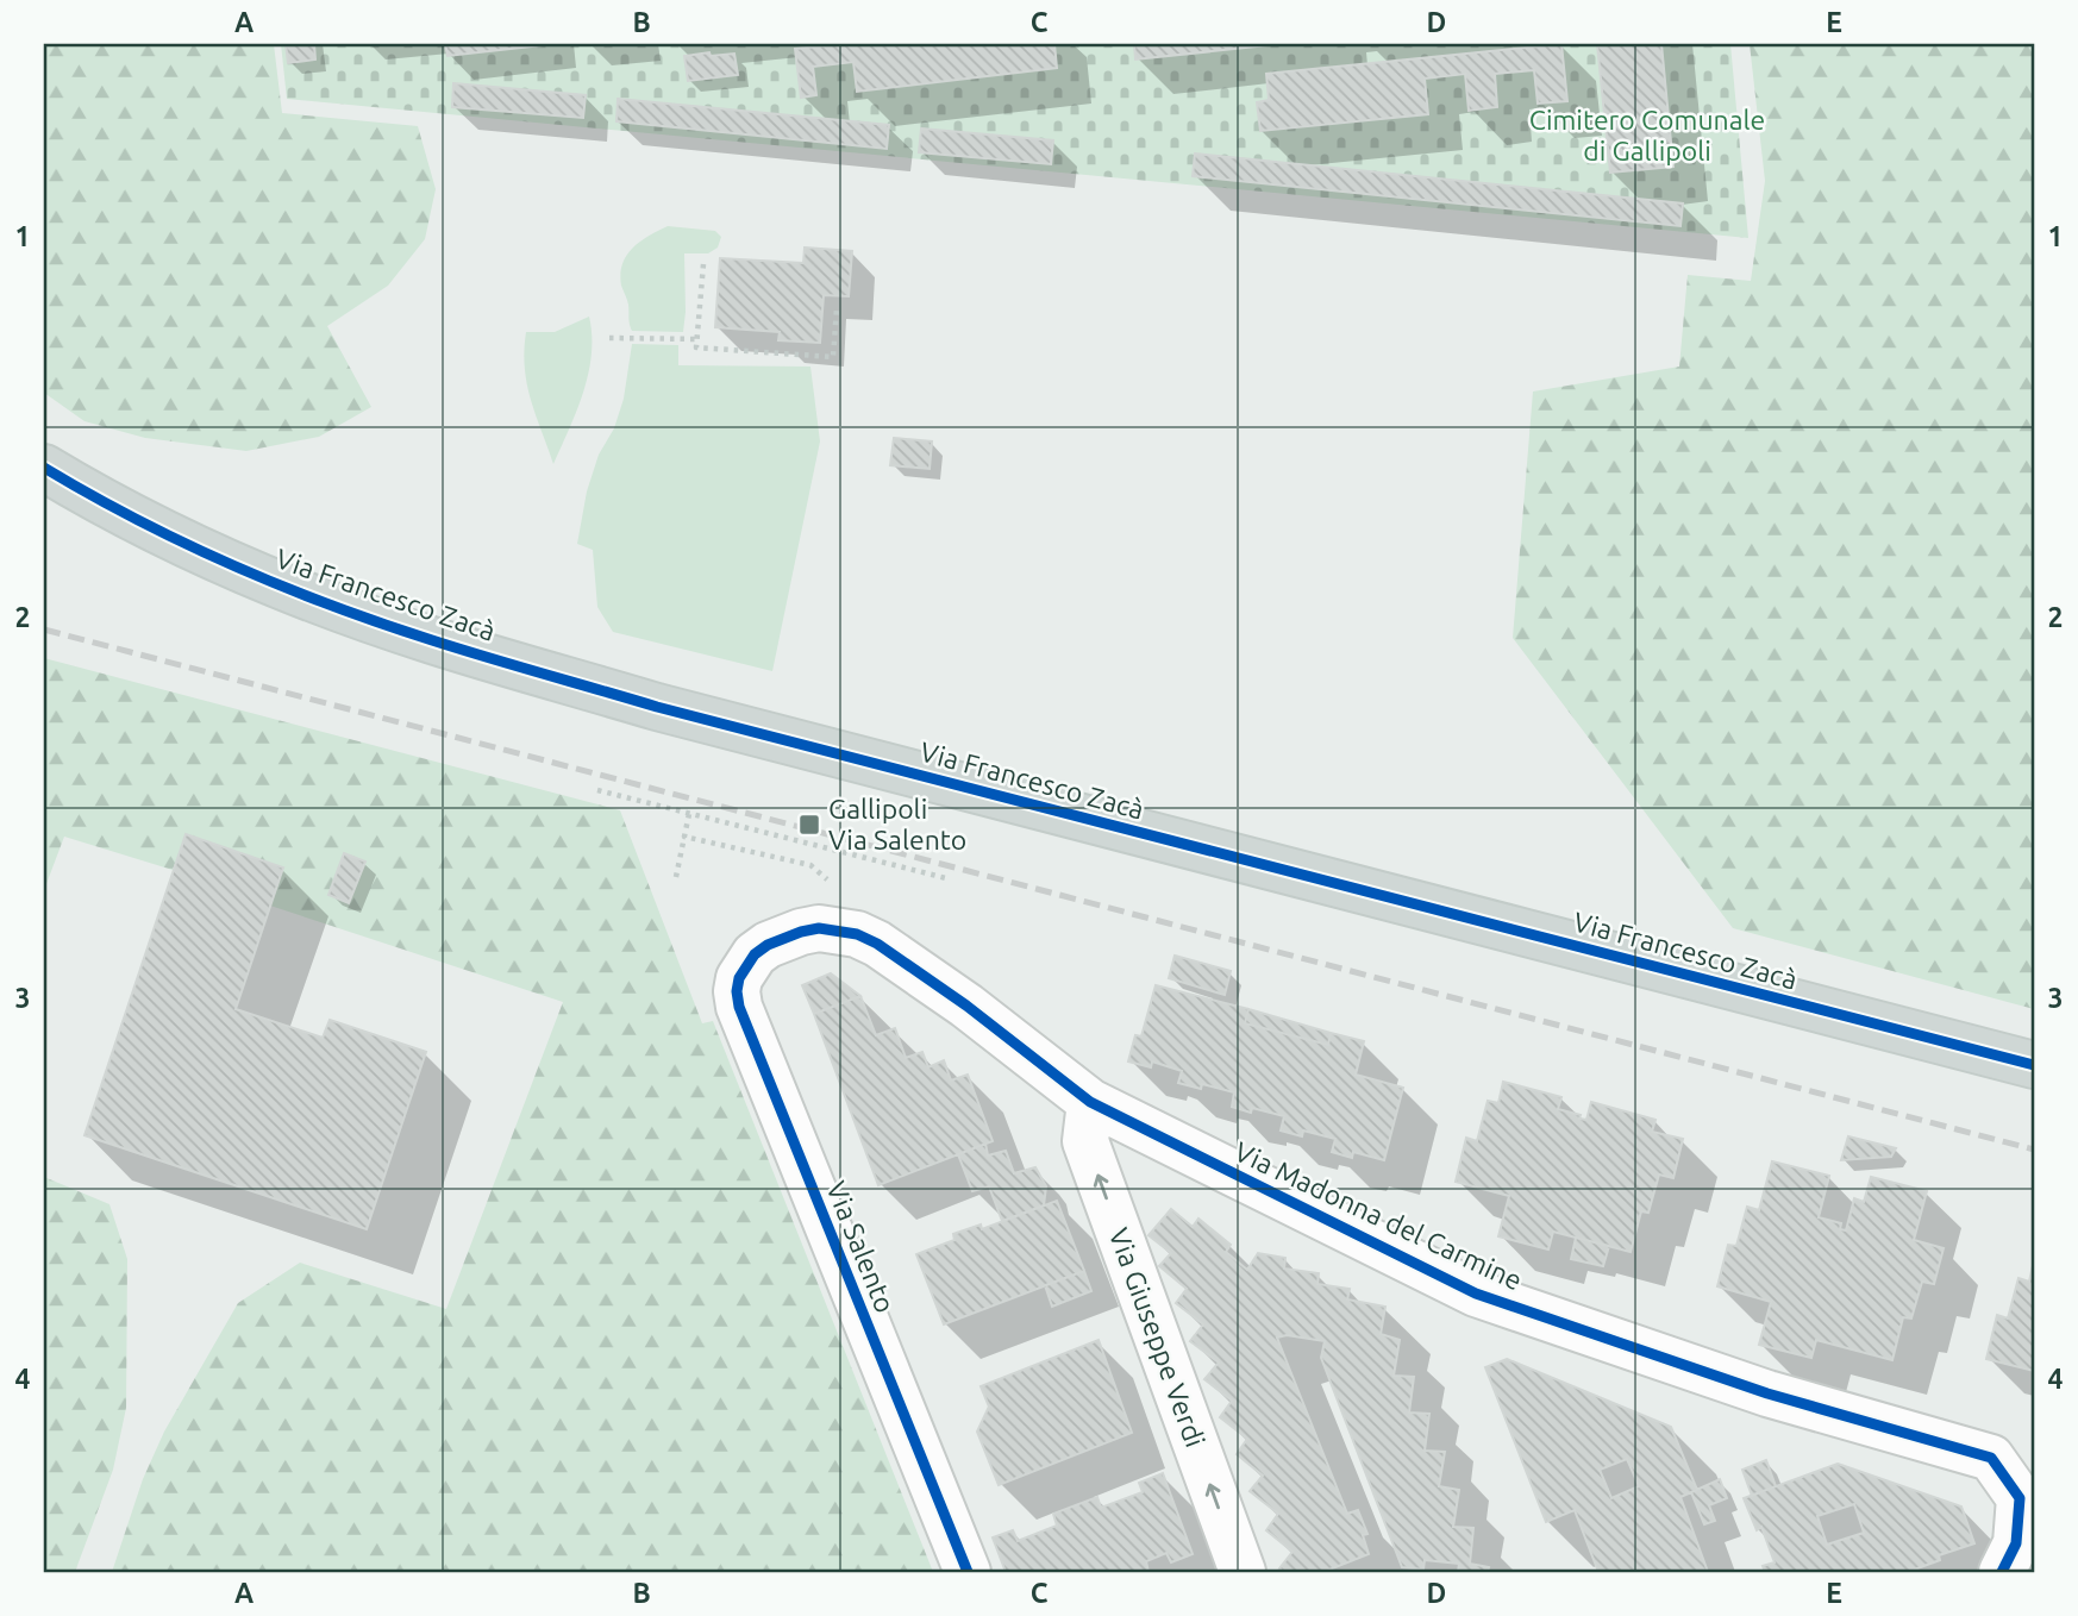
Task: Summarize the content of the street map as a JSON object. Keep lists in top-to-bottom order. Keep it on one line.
{"streets":{"main road":["Via Francesco Zacà"],"street":["Via Madonna del Carmine","Via Salento","Via Giuseppe Verdi"]},"crossings":[["Via Madonna del Carmine","Via Salento"],["Via Madonna del Carmine","Via Giuseppe Verdi"]],"one_way":["Via Giuseppe Verdi"],"parks":["Cimitero Comunale di Gallipoli"],"places":{"transit":["Gallipoli Via Salento"]},"grid":{"columns":["A","B","C","D","E"],"rows":["1","2","3","4"]}}
